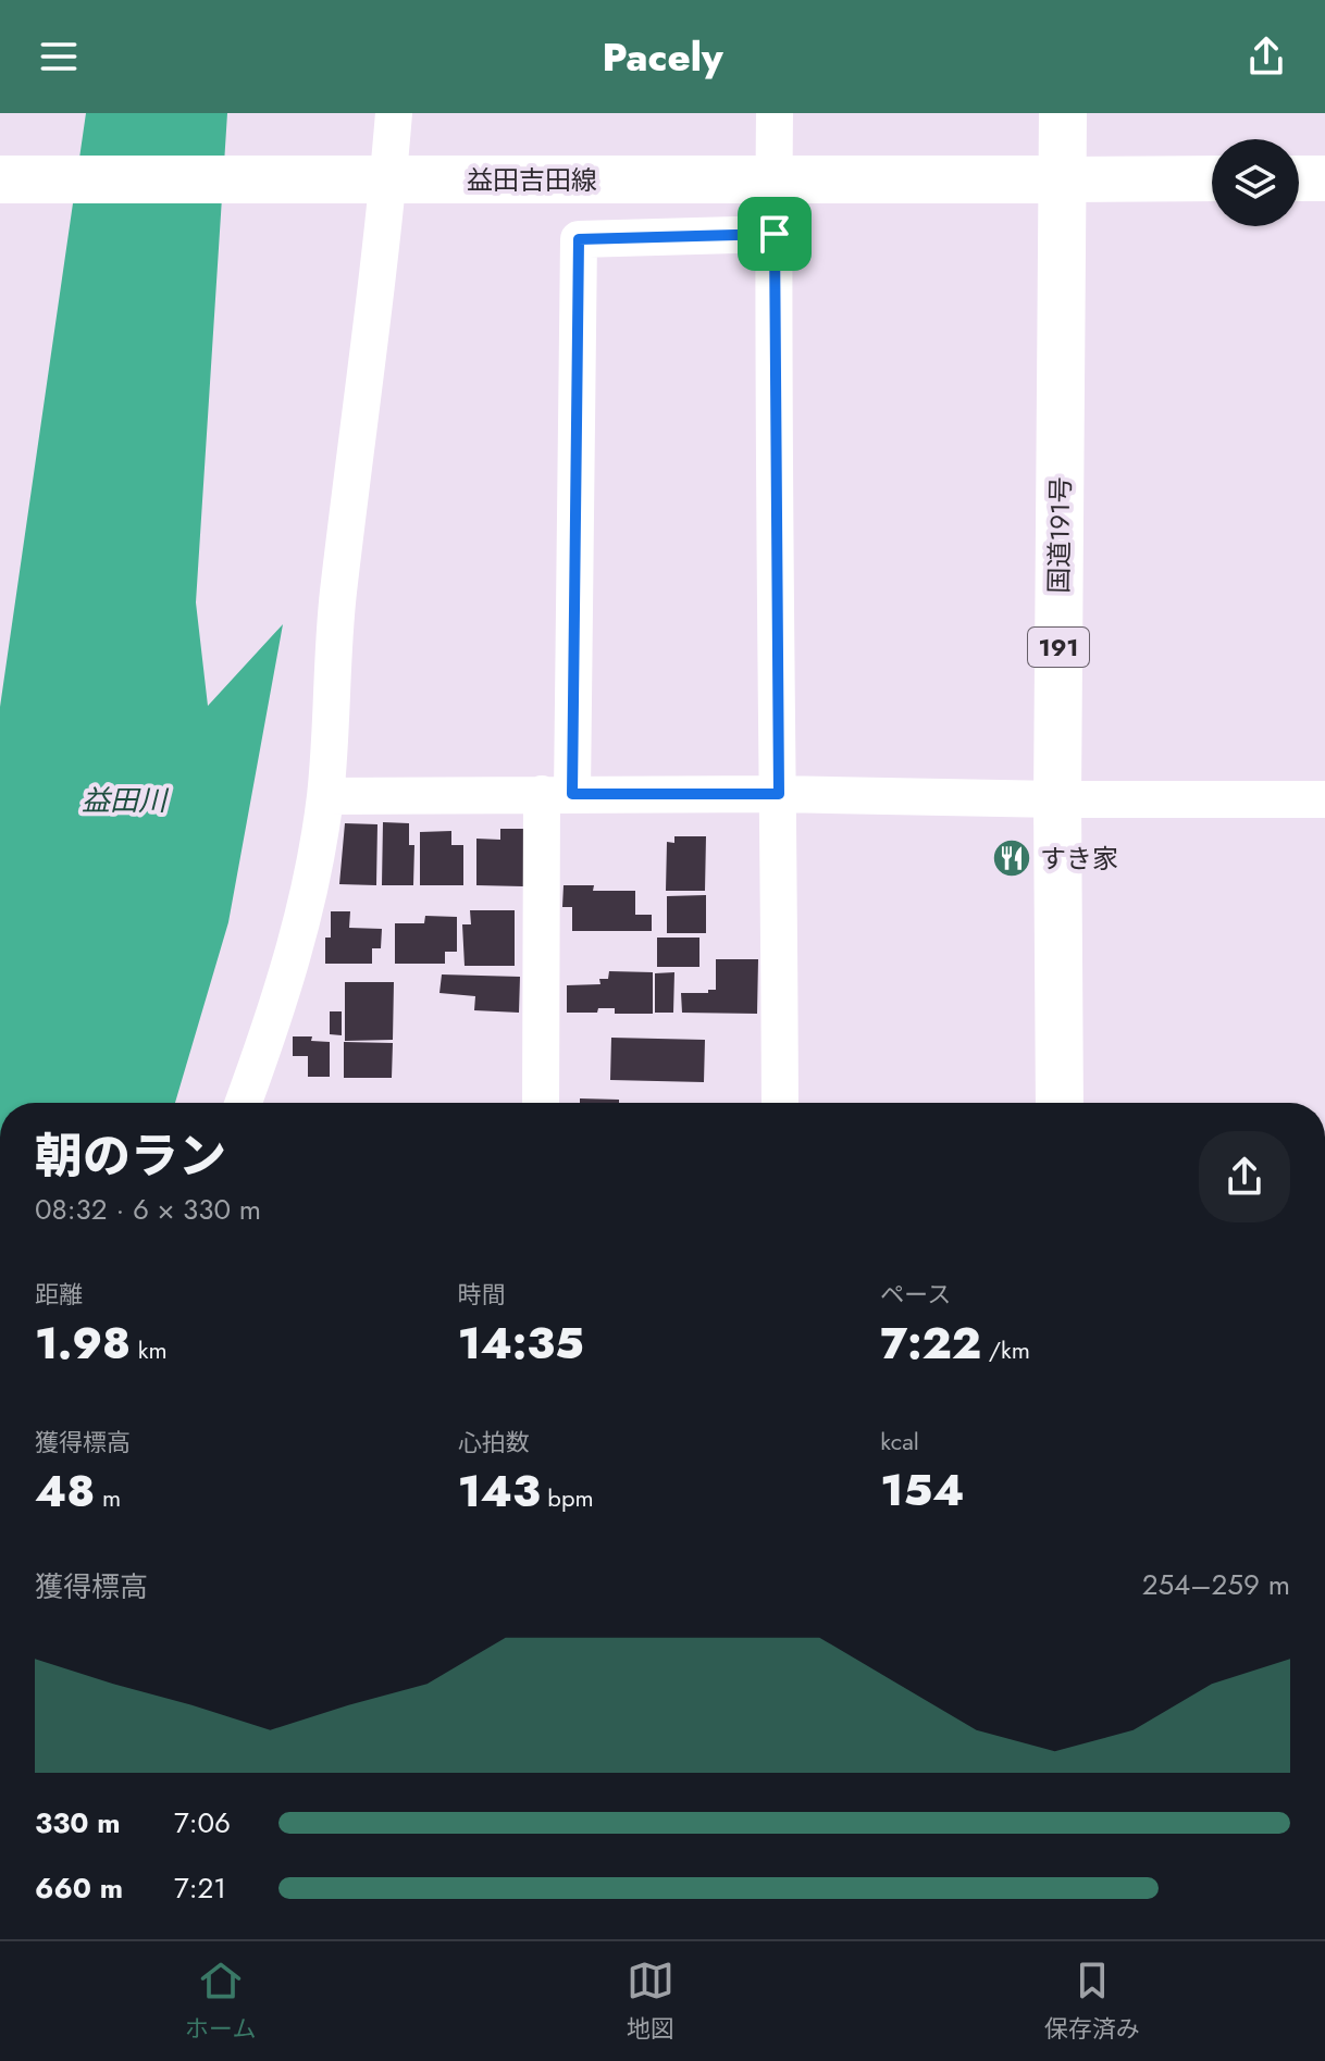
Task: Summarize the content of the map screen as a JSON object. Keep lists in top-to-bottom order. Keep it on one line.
{"streets":{"main road":["益田吉田線","国道191号","191"]},"crossings":[["益田吉田線","国道191号"]],"water":["益田川"],"places":{"restaurant":["すき家"]},"page":{"header":"Pacely","heading":["朝のラン","08:32 · 6 × 330 m"],"stats":[["距離","1.98 km"],["時間","14:35"],["ペース","7:22 /km"],["獲得標高","48 m"],["心拍数","143 bpm"],["kcal","154"]],"chart":["獲得標高","254–259 m"],"list":[{"name":"330 m","note":"7:06"},{"name":"660 m","note":"7:21"}],"tabs":["ホーム","地図","保存済み"]}}
